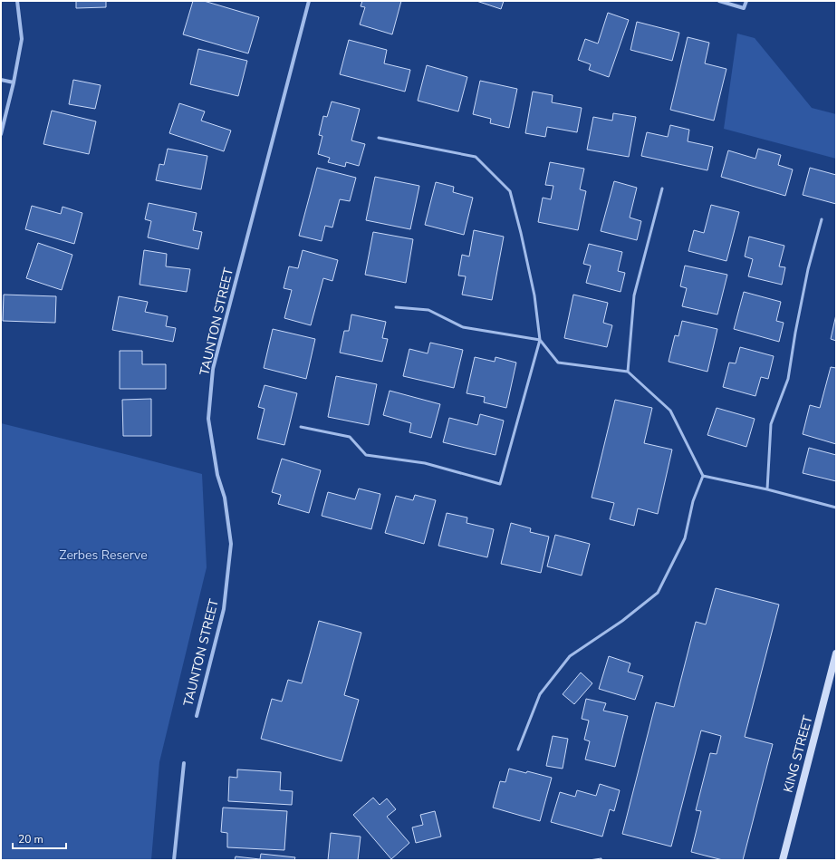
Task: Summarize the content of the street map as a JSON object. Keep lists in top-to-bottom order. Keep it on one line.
{"streets":{"main road":["KING STREET"],"street":["TAUNTON STREET"]},"parks":["Zerbes Reserve"],"scale_bar":"20 m"}
